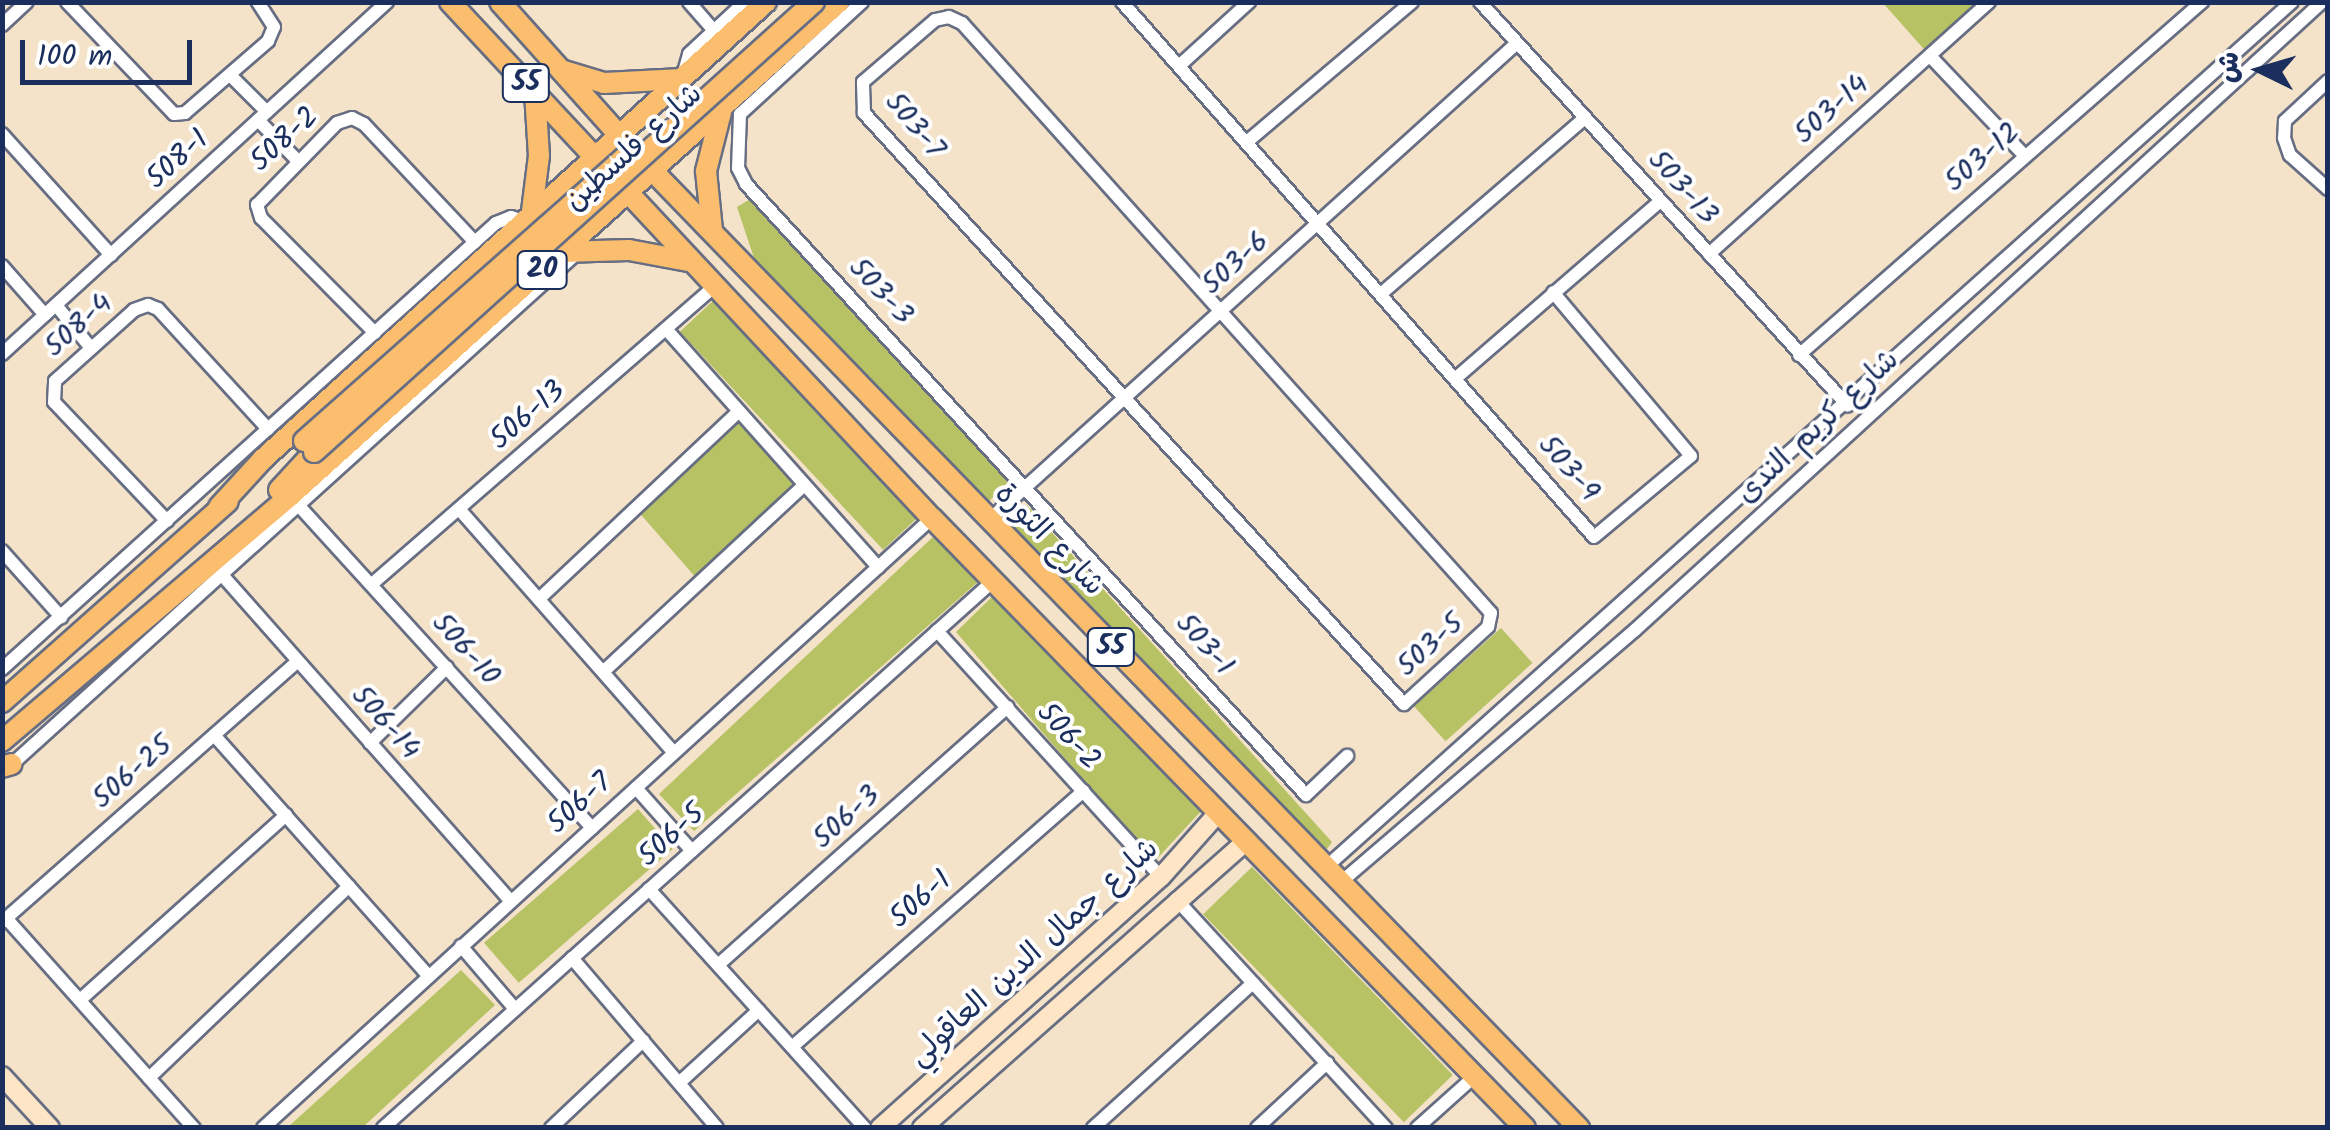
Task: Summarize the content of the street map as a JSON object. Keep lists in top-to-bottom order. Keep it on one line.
{"streets":{"main road":["55","شارع فلسطين","20","شارع الثورة"],"street":["503-14","503-7","508-2","503-12","508-1","503-13","503-6","503-3","508-4","506-13","شارع كريم الندى","503-9","503-1","503-5","506-10","506-14","506-2","506-25","506-7","506-3","506-5","506-1","شارع جمال الدين العاقولي"]},"crossings":[["55","شارع فلسطين"],["55","506-13"],["55","506-7"],["55","506-5"],["55","شارع جمال الدين العاقولي"],["503-14","503-13"],["503-7","503-6"],["503-7","503-5"],["شارع فلسطين","503-3"],["شارع فلسطين","شارع الثورة"],["503-12","503-13"],["503-13","503-6"],["503-13","شارع كريم الندى"],["503-6","503-3"],["503-6","503-9"],["503-6","شارع الثورة"],["503-6","503-1"],["503-6","503-5"],["503-3","503-1"],["506-13","506-10"],["شارع كريم الندى","شارع الثورة"],["506-10","506-7"],["506-14","506-25"],["506-14","506-7"],["506-2","506-3"],["506-2","506-5"],["506-2","506-1"],["506-2","شارع جمال الدين العاقولي"]],"scale_bar":"100 m","north":"left"}
